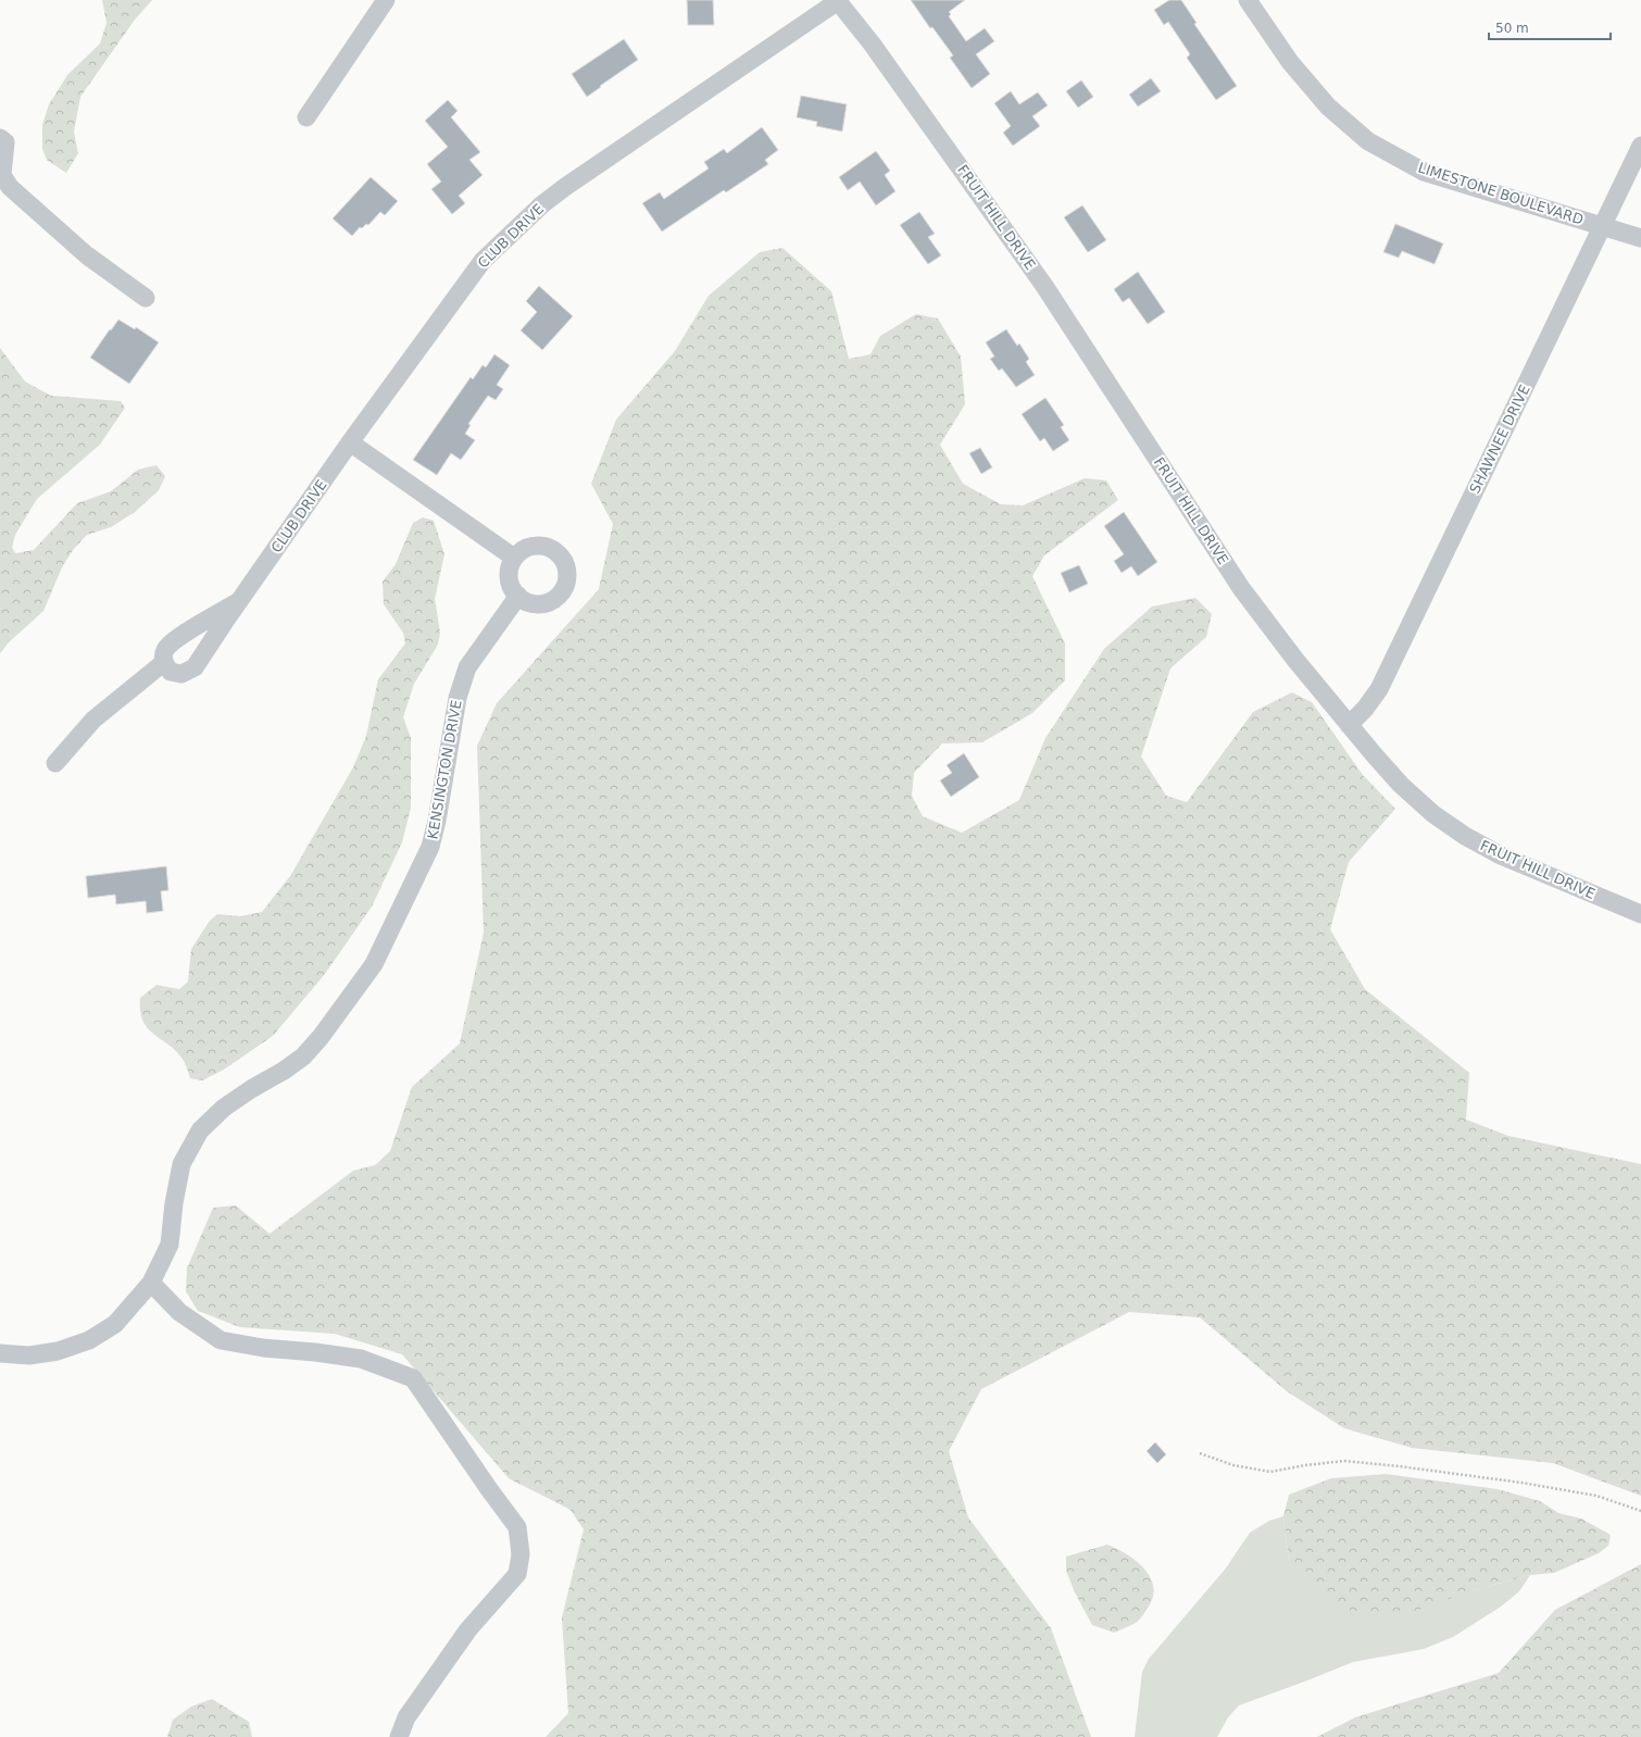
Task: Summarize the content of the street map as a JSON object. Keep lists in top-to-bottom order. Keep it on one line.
{"streets":{"street":["LIMESTONE BOULEVARD","FRUIT HILL DRIVE","CLUB DRIVE","SHAWNEE DRIVE","KENSINGTON DRIVE"]},"crossings":[["LIMESTONE BOULEVARD","SHAWNEE DRIVE"],["FRUIT HILL DRIVE","CLUB DRIVE"],["FRUIT HILL DRIVE","SHAWNEE DRIVE"]],"scale_bar":"50 m"}
